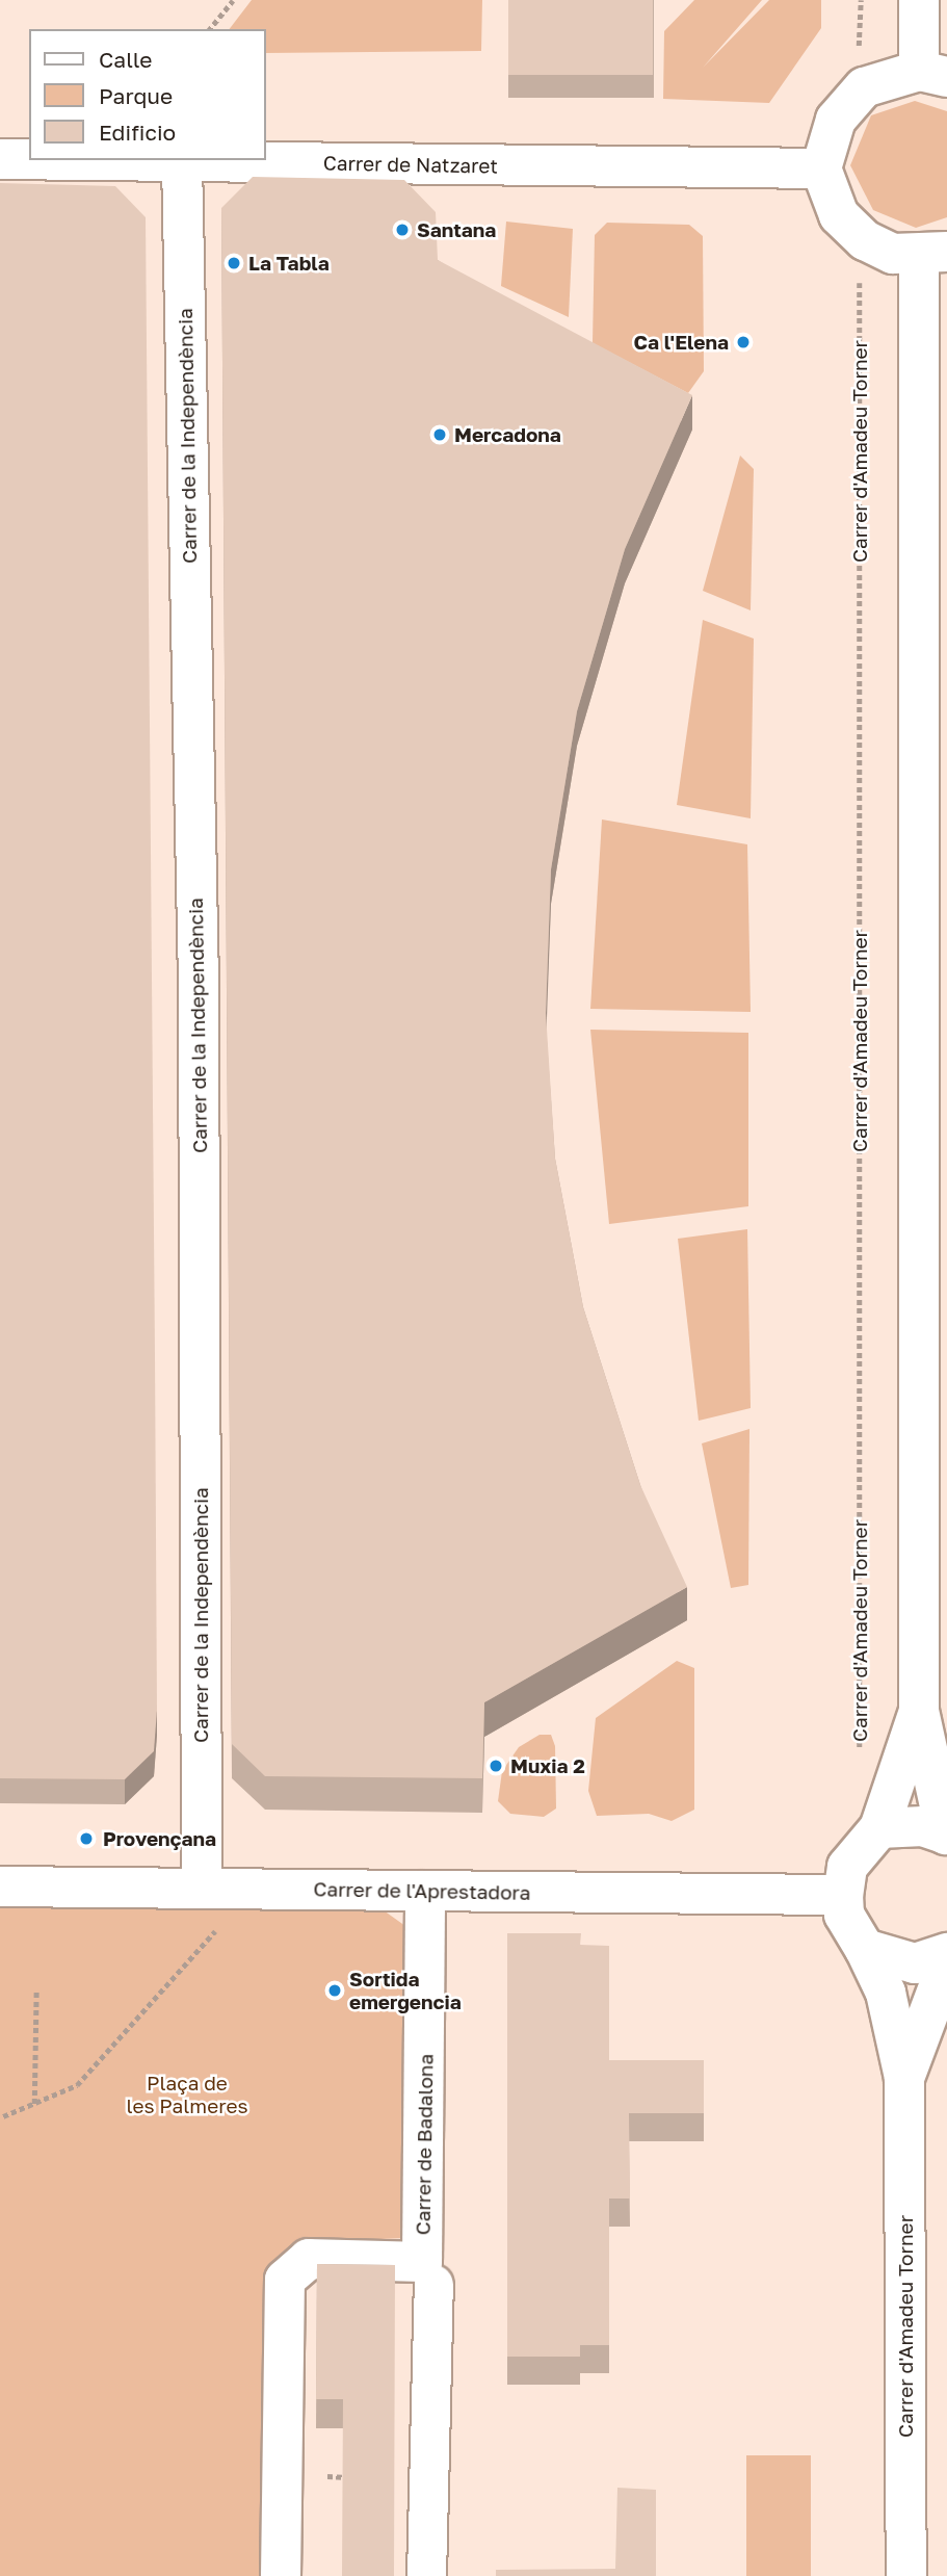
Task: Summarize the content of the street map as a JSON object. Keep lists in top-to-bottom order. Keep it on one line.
{"streets":{"street":["Carrer de Natzaret","Carrer de la Independència","Carrer d'Amadeu Torner","Carrer de l'Aprestadora","Carrer de Badalona"]},"crossings":[["Carrer de Natzaret","Carrer de la Independència"],["Carrer de la Independència","Carrer de l'Aprestadora"],["Carrer d'Amadeu Torner","Carrer de l'Aprestadora"],["Carrer de l'Aprestadora","Carrer de Badalona"]],"parks":["Plaça de les Palmeres"],"places":["Santana","La Tabla","Ca l'Elena","Mercadona","Muxia 2","Provençana","Sortida emergencia"],"legend":["Calle","Parque","Edificio"]}
